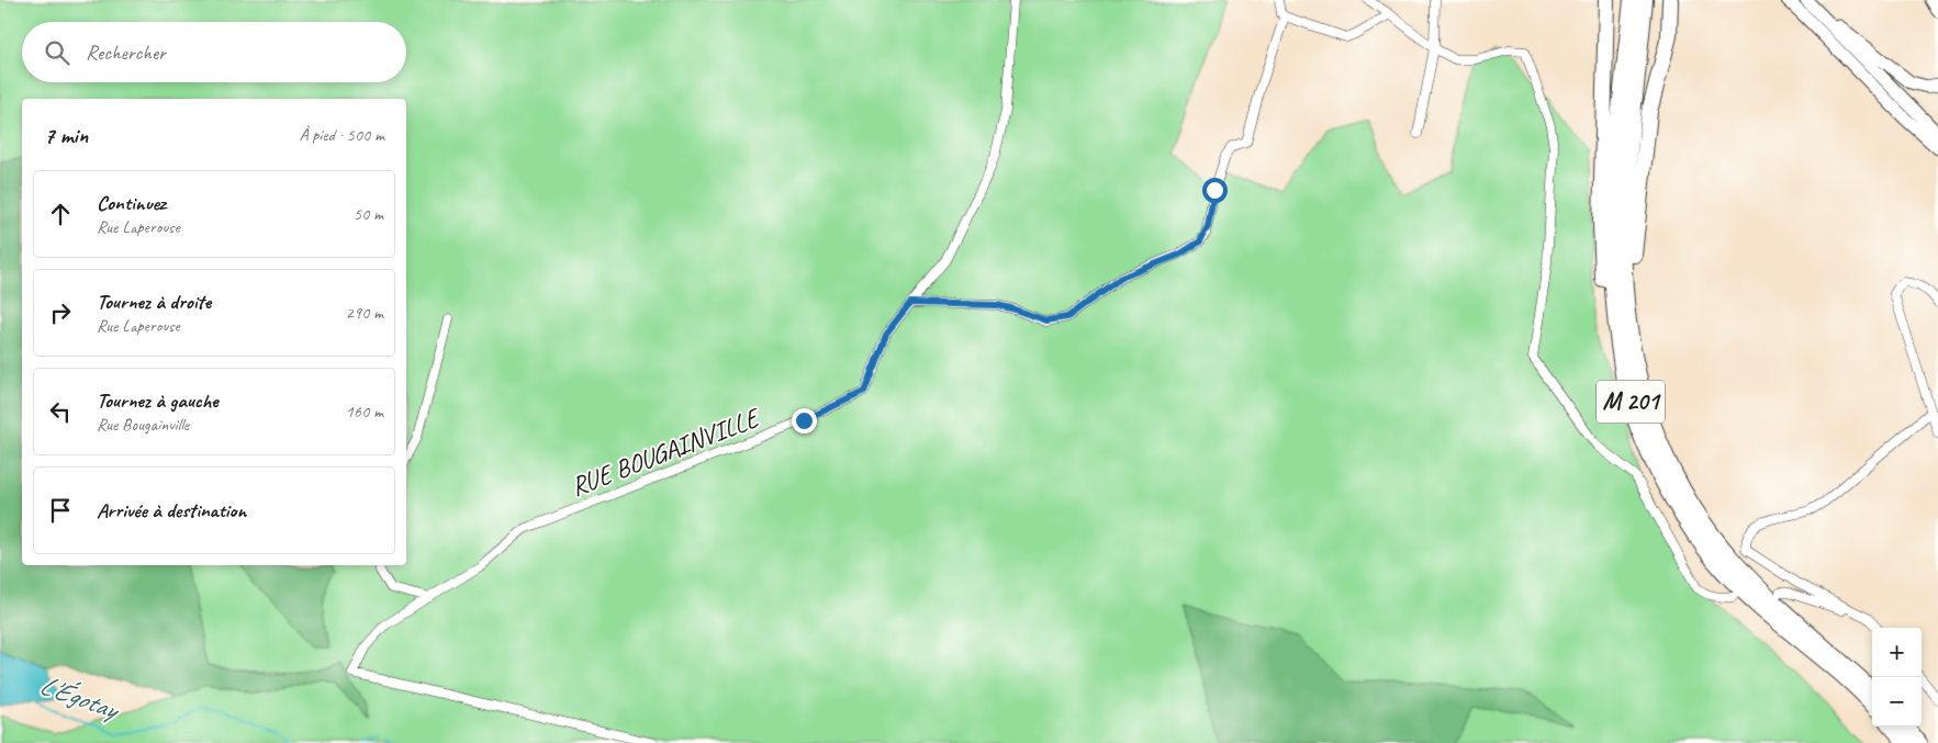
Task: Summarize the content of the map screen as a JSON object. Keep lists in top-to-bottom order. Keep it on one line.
{"streets":{"highway":["M 201"],"street":["RUE BOUGAINVILLE"]},"water":["L'Égotay"],"page":{"search":"Rechercher","heading":["7 min","À pied · 500 m"],"list":[["Continuez","Rue Laperouse","50 m"],["Tournez à droite","Rue Laperouse","290 m"],["Tournez à gauche","Rue Bougainville","160 m"],"Arrivée à destination"],"map_buttons":["+","−"]}}
